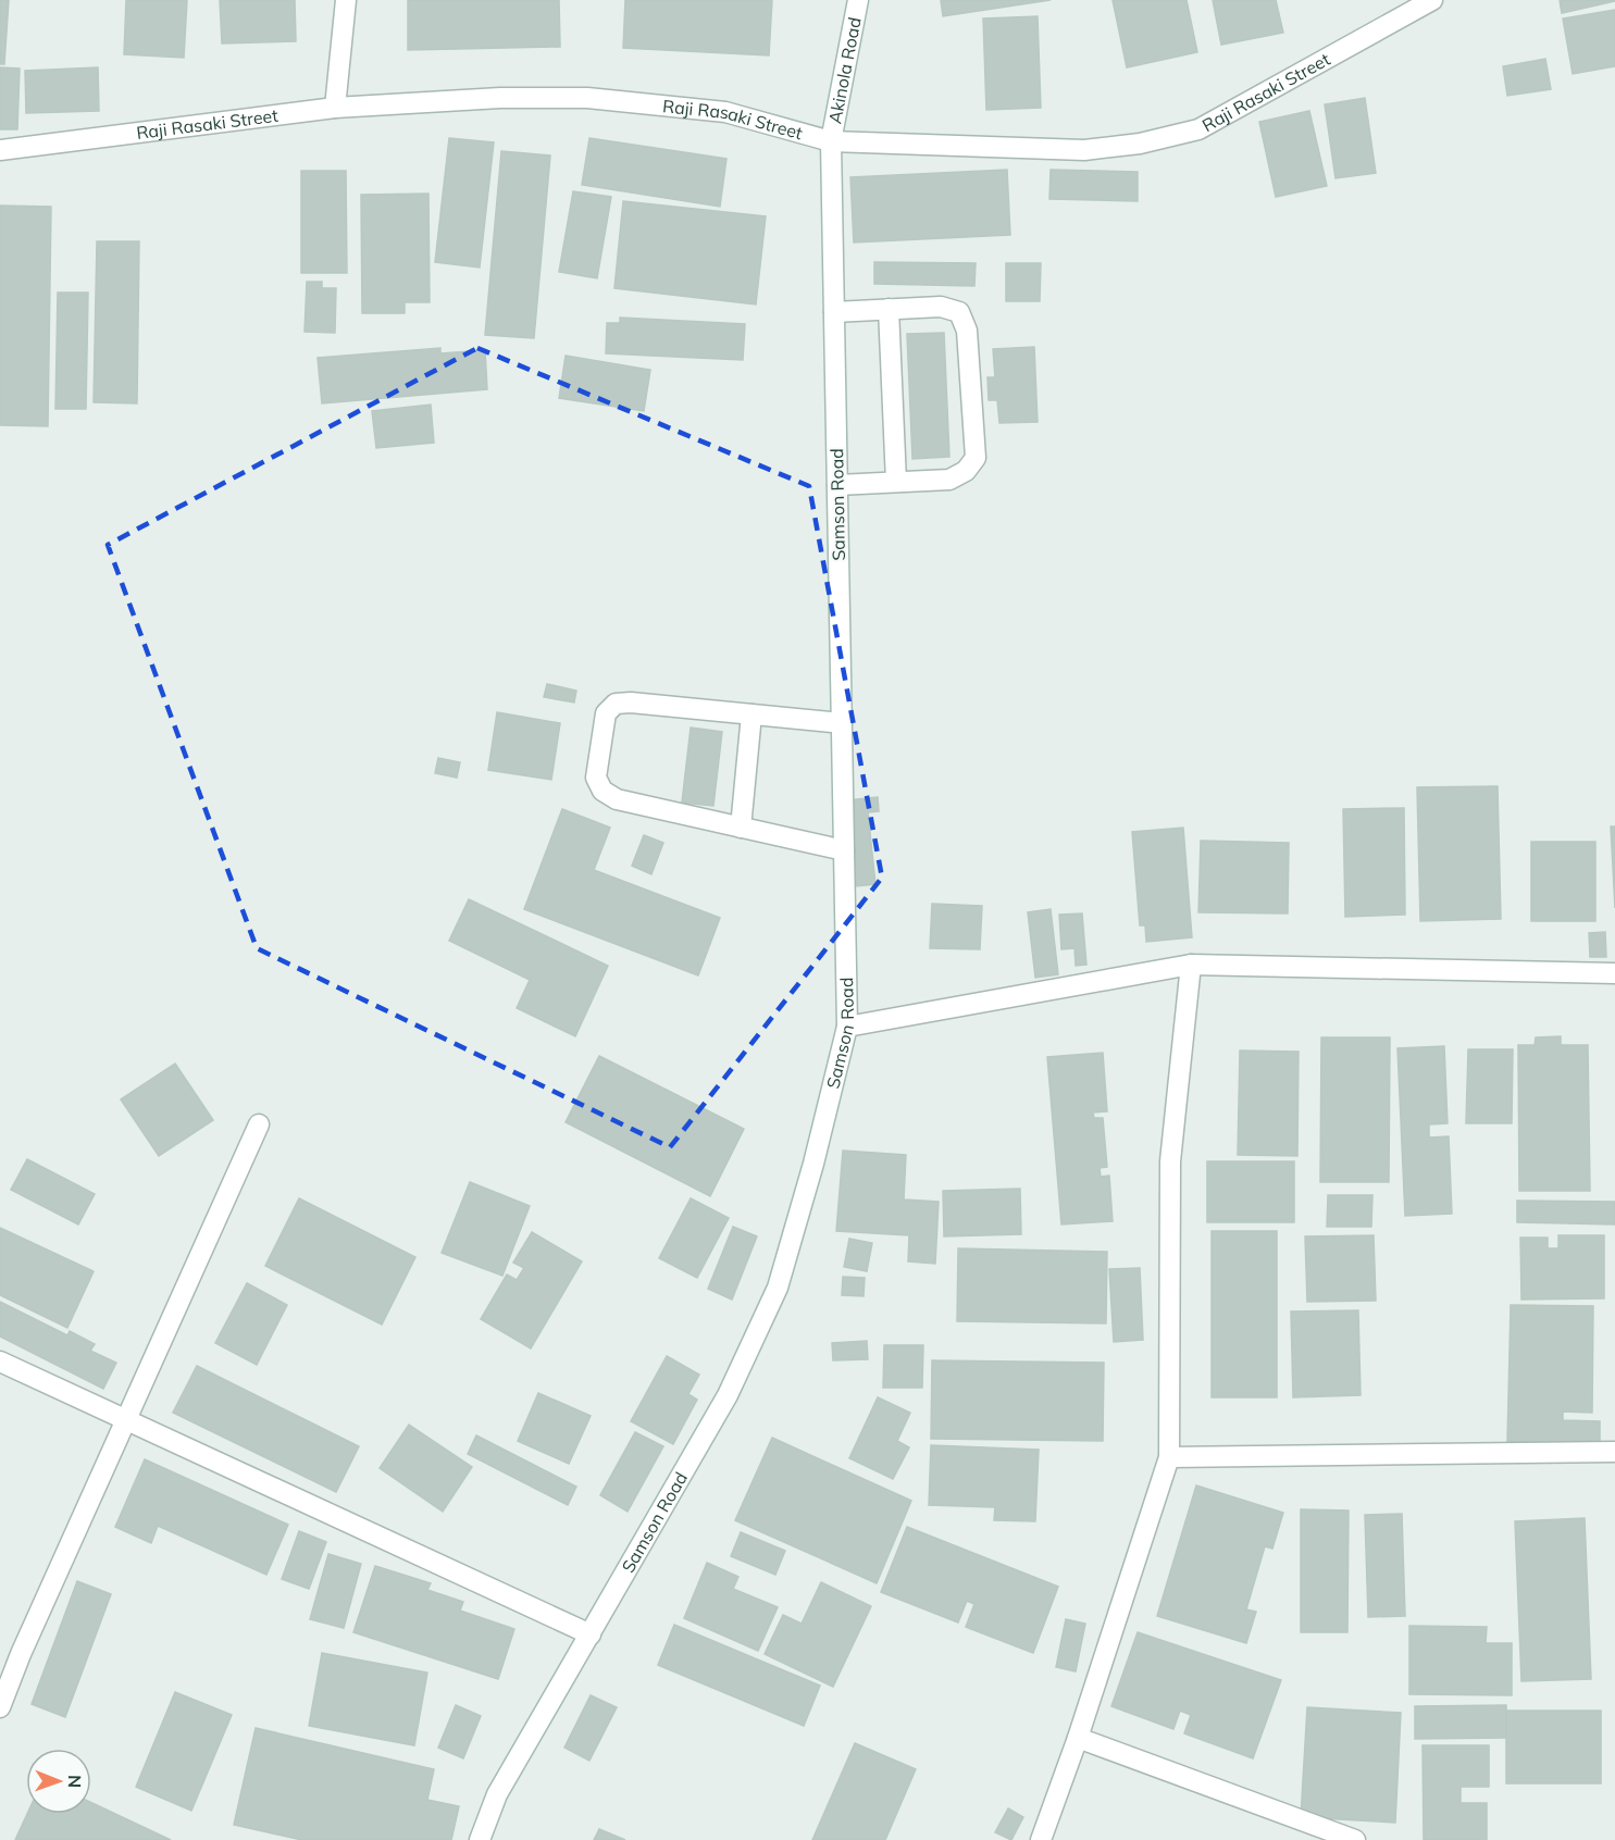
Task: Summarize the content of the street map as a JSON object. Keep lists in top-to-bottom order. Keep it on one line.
{"streets":{"street":["Akinola Road","Raji Rasaki Street","Samson Road"]},"crossings":[["Akinola Road","Raji Rasaki Street"],["Akinola Road","Samson Road"],["Raji Rasaki Street","Samson Road"]],"north":"right"}
